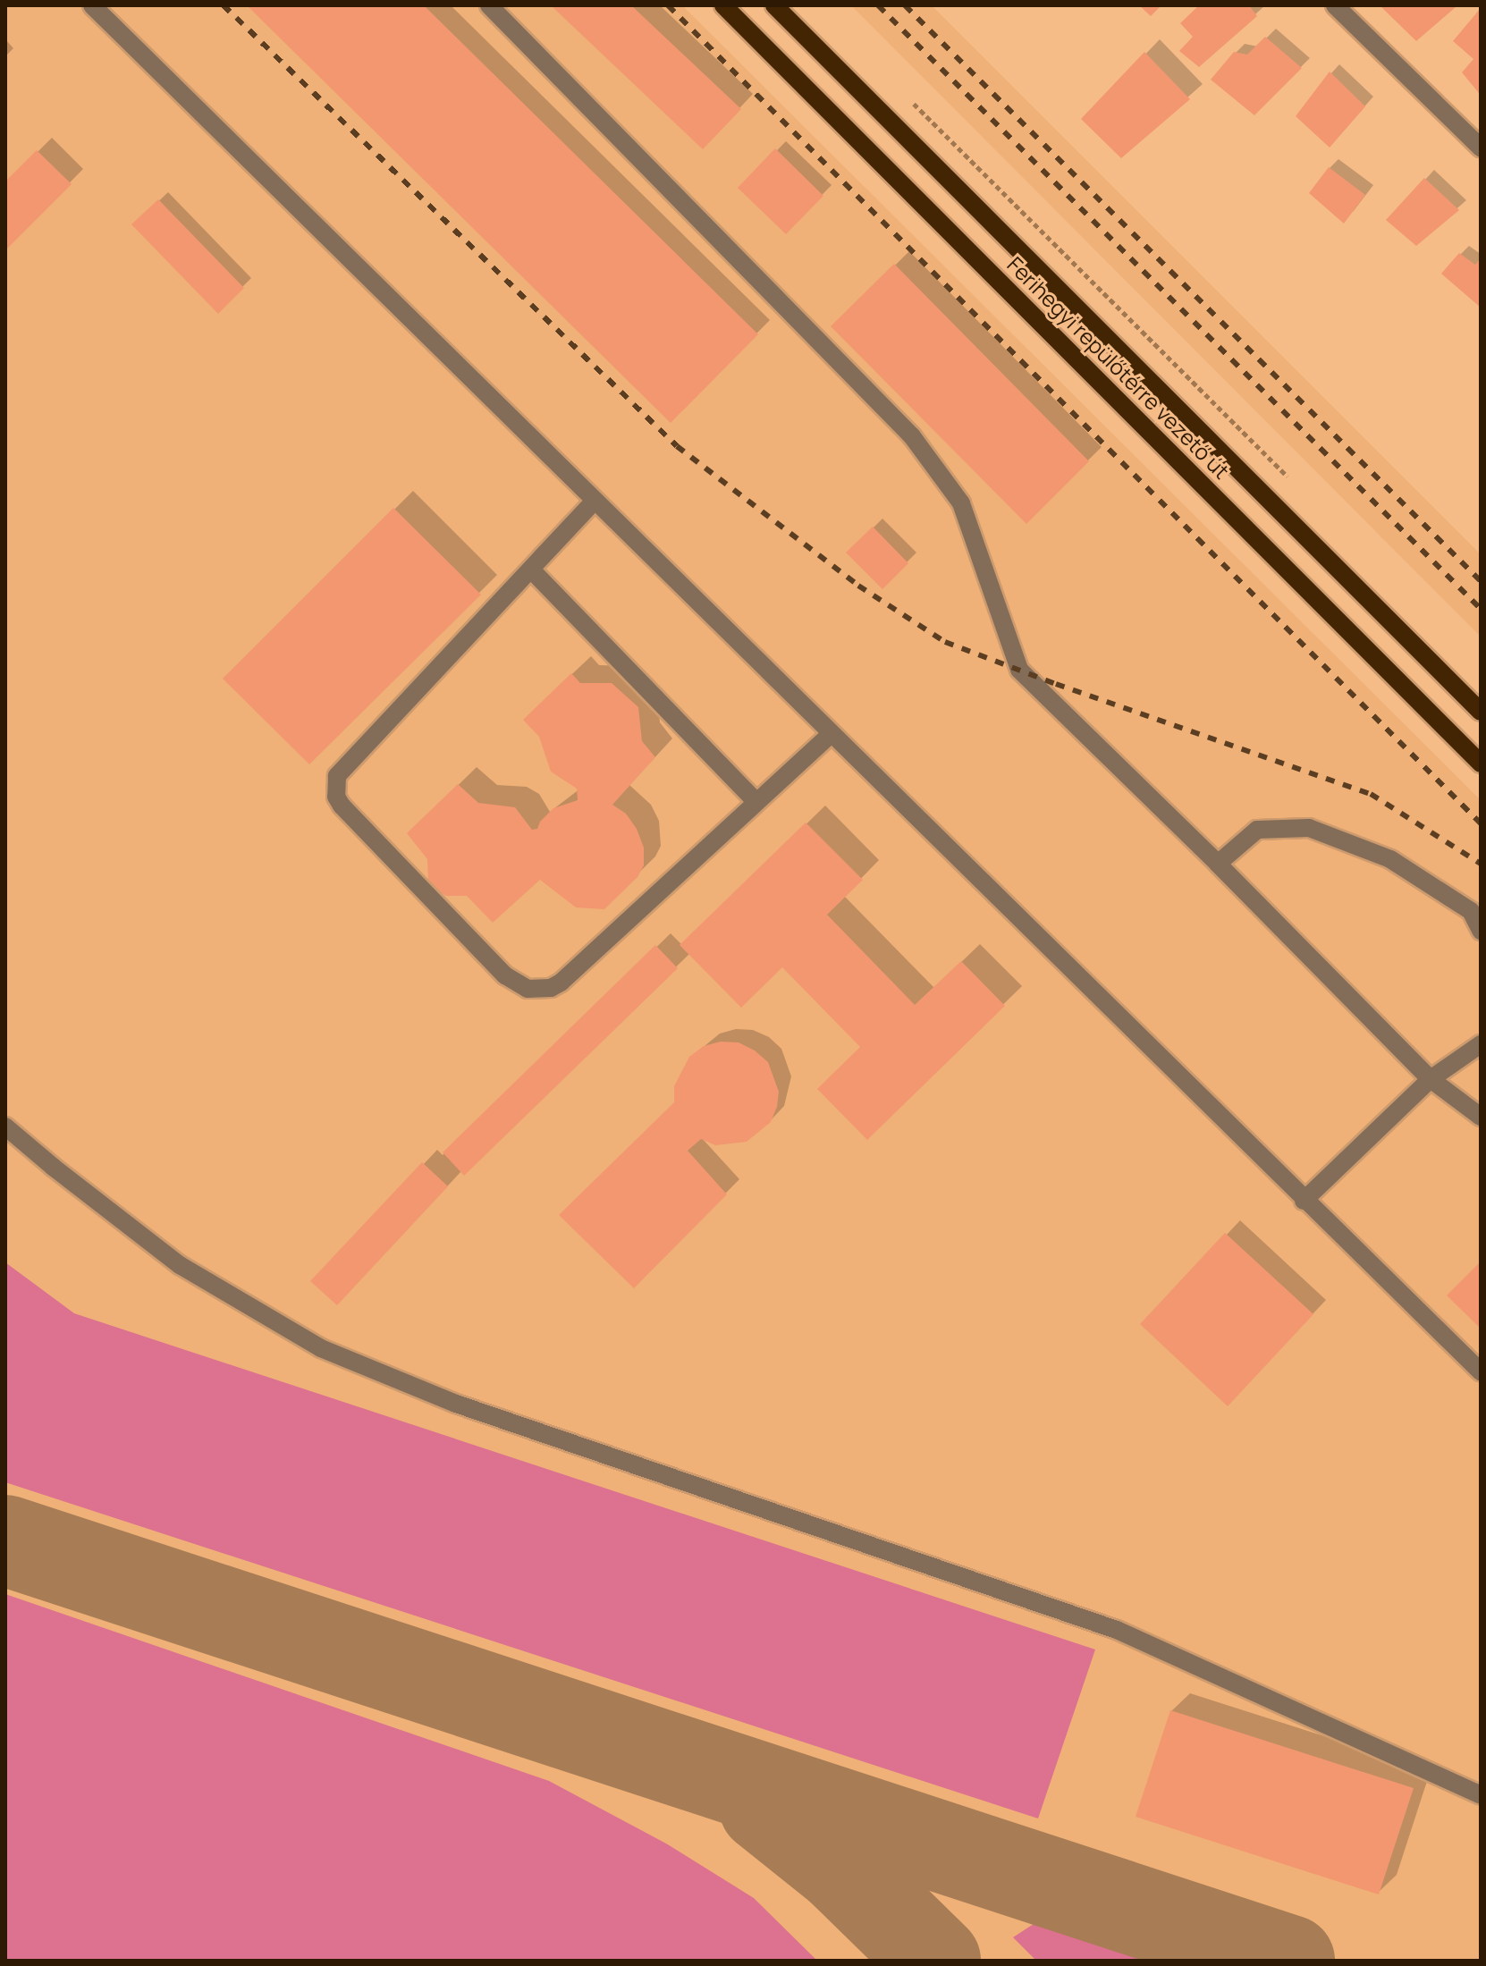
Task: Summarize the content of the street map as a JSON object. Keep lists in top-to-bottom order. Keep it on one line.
{"streets":{"main road":["Ferihegyi repülőtérre vezető út"]}}
